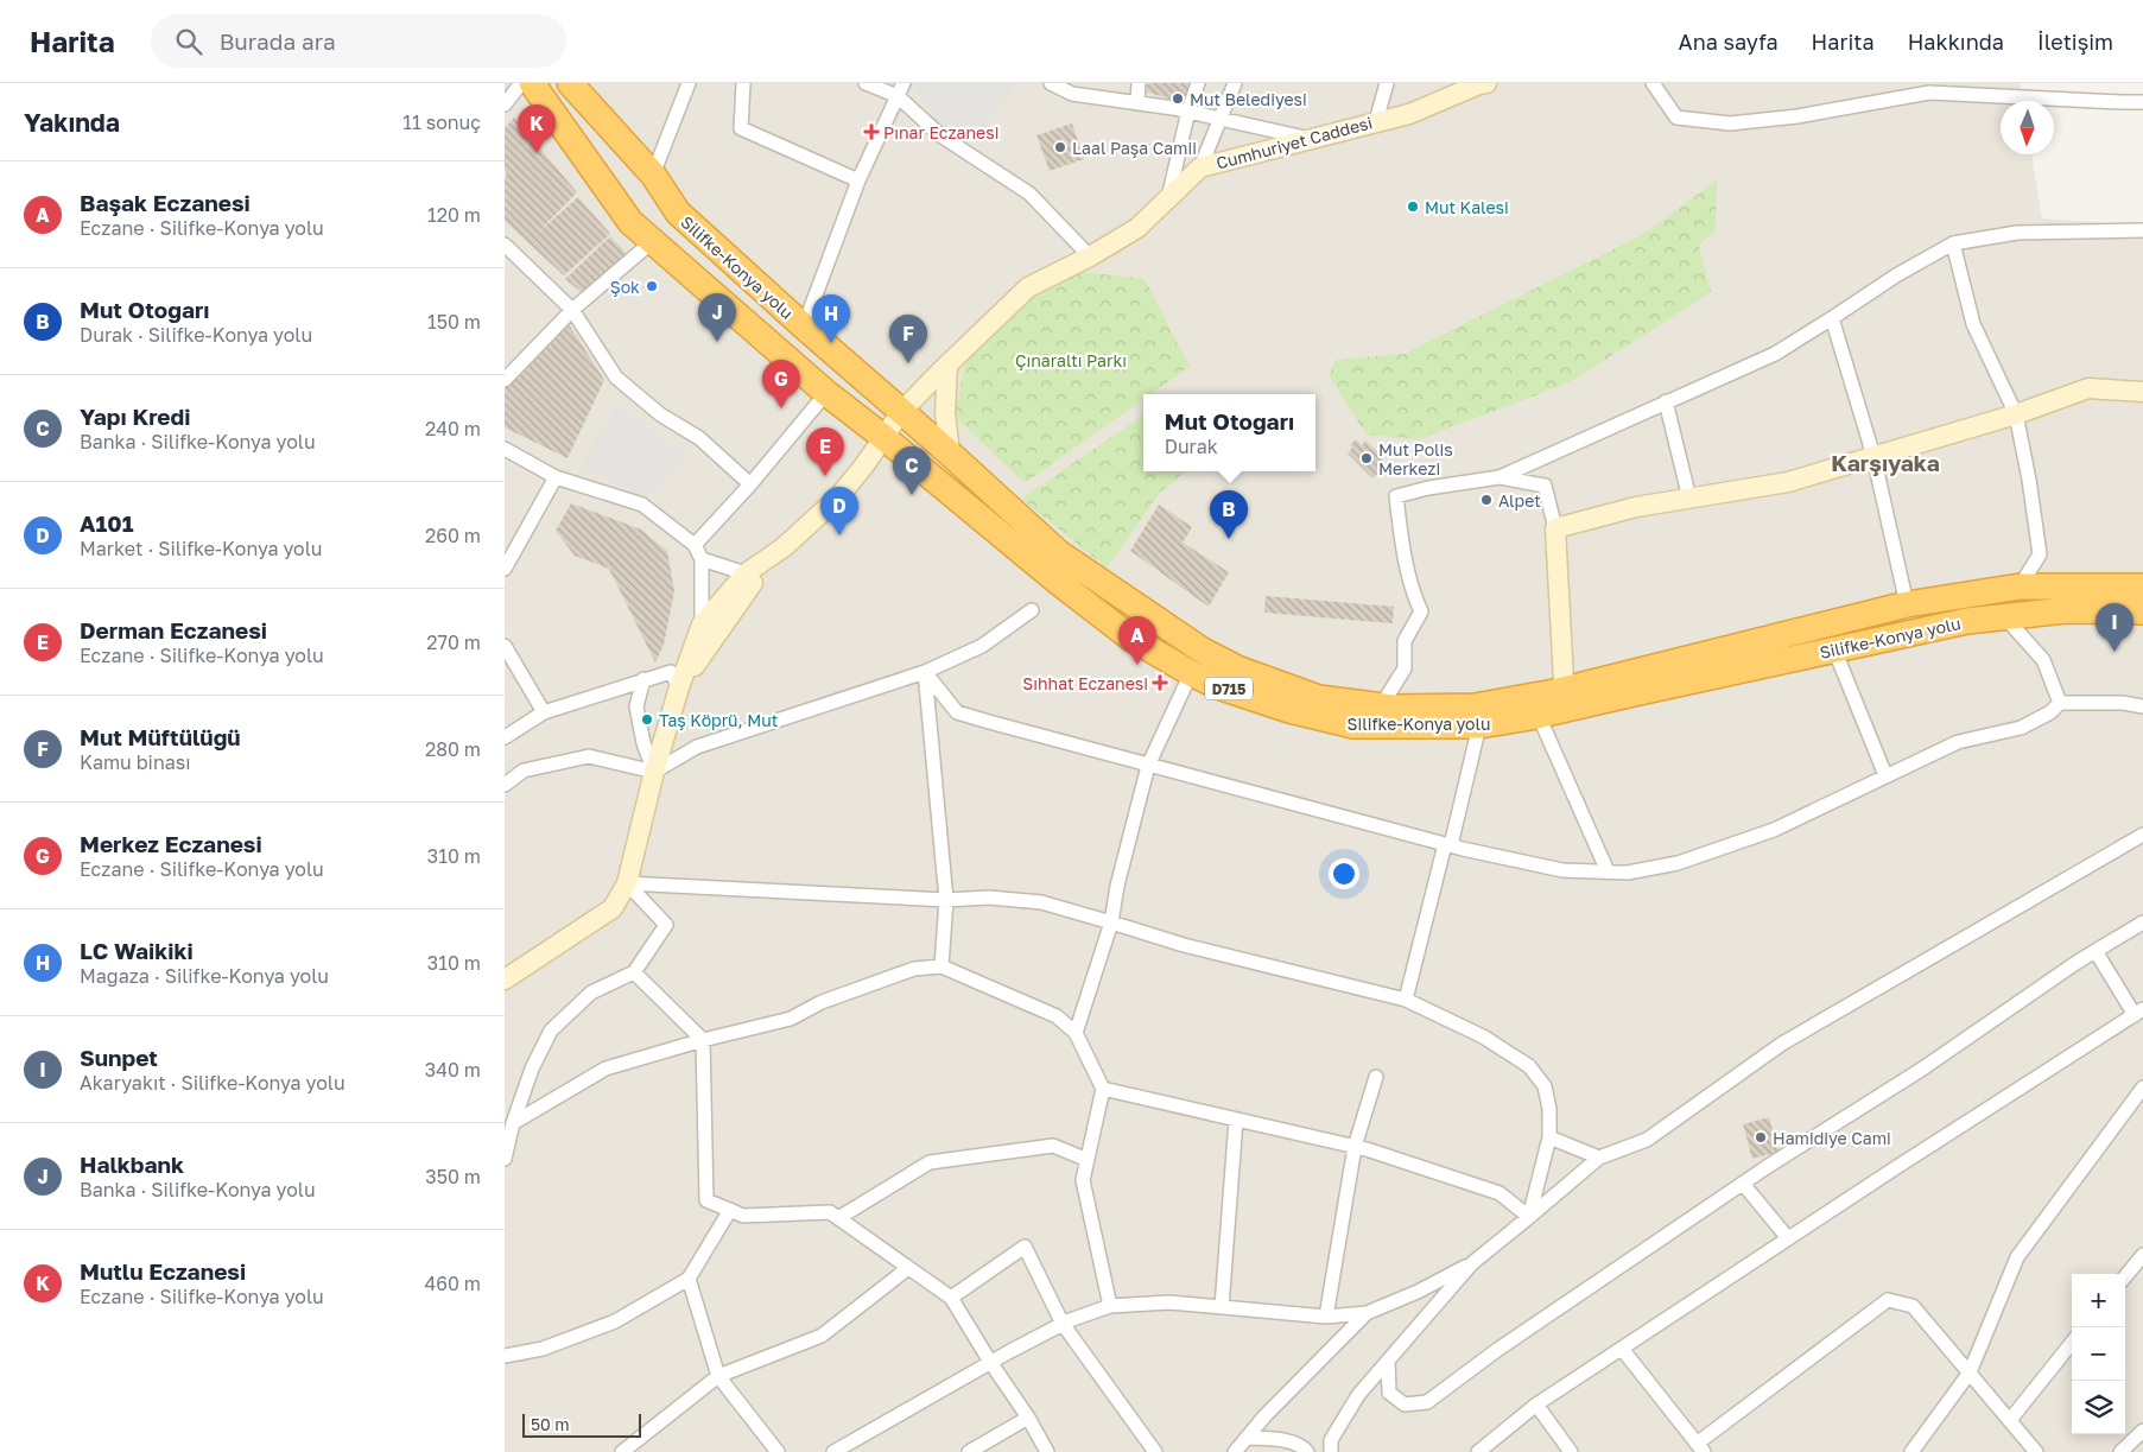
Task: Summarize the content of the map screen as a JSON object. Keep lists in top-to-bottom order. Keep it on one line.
{"streets":{"highway":["Silifke-Konya yolu","D715"],"street":["Cumhuriyet Caddesi"]},"crossings":[["Cumhuriyet Caddesi","Silifke-Konya yolu"]],"districts":["Karşıyaka"],"parks":["Çınaraltı Parkı"],"places":{"other":["Mut Belediyesi","Laal Paşa Camii","Mut Kalesi","Şok","Mut Polis Merkezi","Alpet","Taş Köprü, Mut","Hamidiye Cami"],"health":["Pınar Eczanesi","Sıhhat Eczanesi"]},"scale_bar":"50 m","north":"bottom","page":{"header":"Harita","search":"Burada ara","nav":["Ana sayfa","Harita","Hakkında","İletişim"],"heading":["Yakında","11 sonuç"],"pins":["K","J","H","F","G","E","C","D","B","I","A"],"list":[{"mark":"A","name":"Başak Eczanesi","note":"Eczane · Silifke-Konya yolu","value":"120 m"},{"mark":"B","name":"Mut Otogarı","note":"Durak · Silifke-Konya yolu","value":"150 m"},{"mark":"C","name":"Yapı Kredi","note":"Banka · Silifke-Konya yolu","value":"240 m"},{"mark":"D","name":"A101","note":"Market · Silifke-Konya yolu","value":"260 m"},{"mark":"E","name":"Derman Eczanesi","note":"Eczane · Silifke-Konya yolu","value":"270 m"},{"mark":"F","name":"Mut Müftülüğü","note":"Kamu binası","value":"280 m"},{"mark":"G","name":"Merkez Eczanesi","note":"Eczane · Silifke-Konya yolu","value":"310 m"},{"mark":"H","name":"LC Waikiki","note":"Mağaza · Silifke-Konya yolu","value":"310 m"},{"mark":"I","name":"Sunpet","note":"Akaryakıt · Silifke-Konya yolu","value":"340 m"},{"mark":"J","name":"Halkbank","note":"Banka · Silifke-Konya yolu","value":"350 m"},{"mark":"K","name":"Mutlu Eczanesi","note":"Eczane · Silifke-Konya yolu","value":"460 m"}],"popup":["Mut Otogarı","Durak"],"map_buttons":["+","−"],"scale":"50 m"}}
